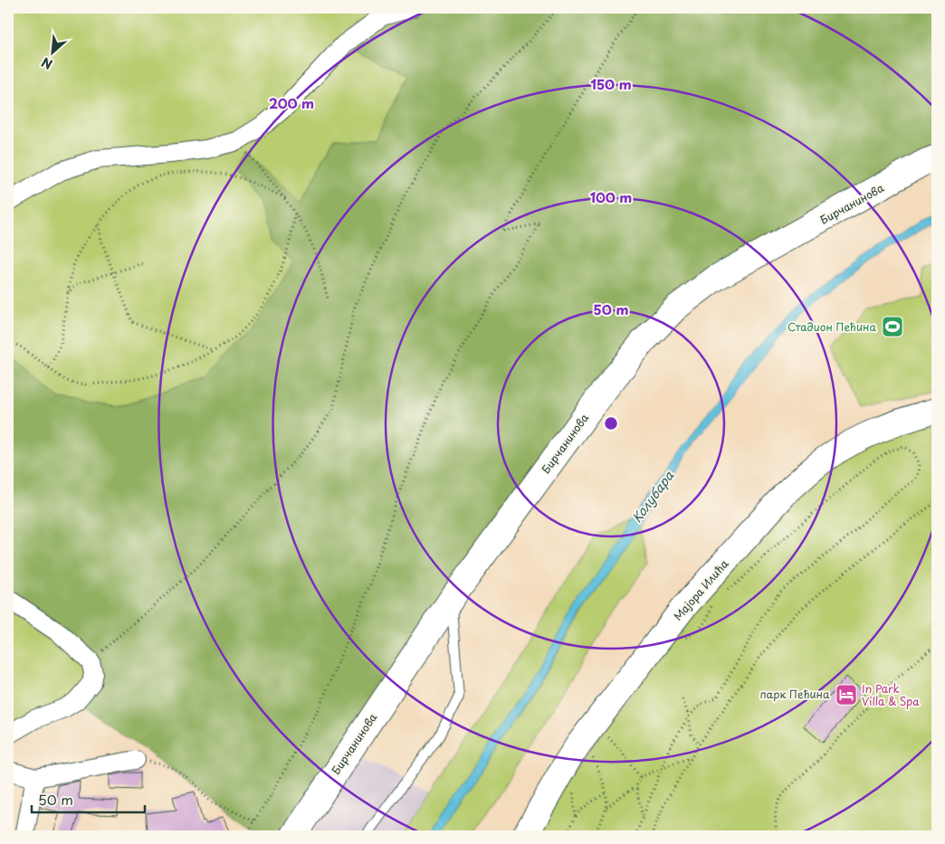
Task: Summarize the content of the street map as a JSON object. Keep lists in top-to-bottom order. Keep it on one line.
{"streets":{"main road":["Бирчанинова","Мајора Илића"]},"water":["Колубара"],"parks":["парк Пећина"],"places":{"sports":["Стадион Пећина"],"hotel":["In Park Villa & Spa"]},"scale_bar":"50 m","north":"bottom left","rings":["150 m","200 m","100 m","50 m"]}
